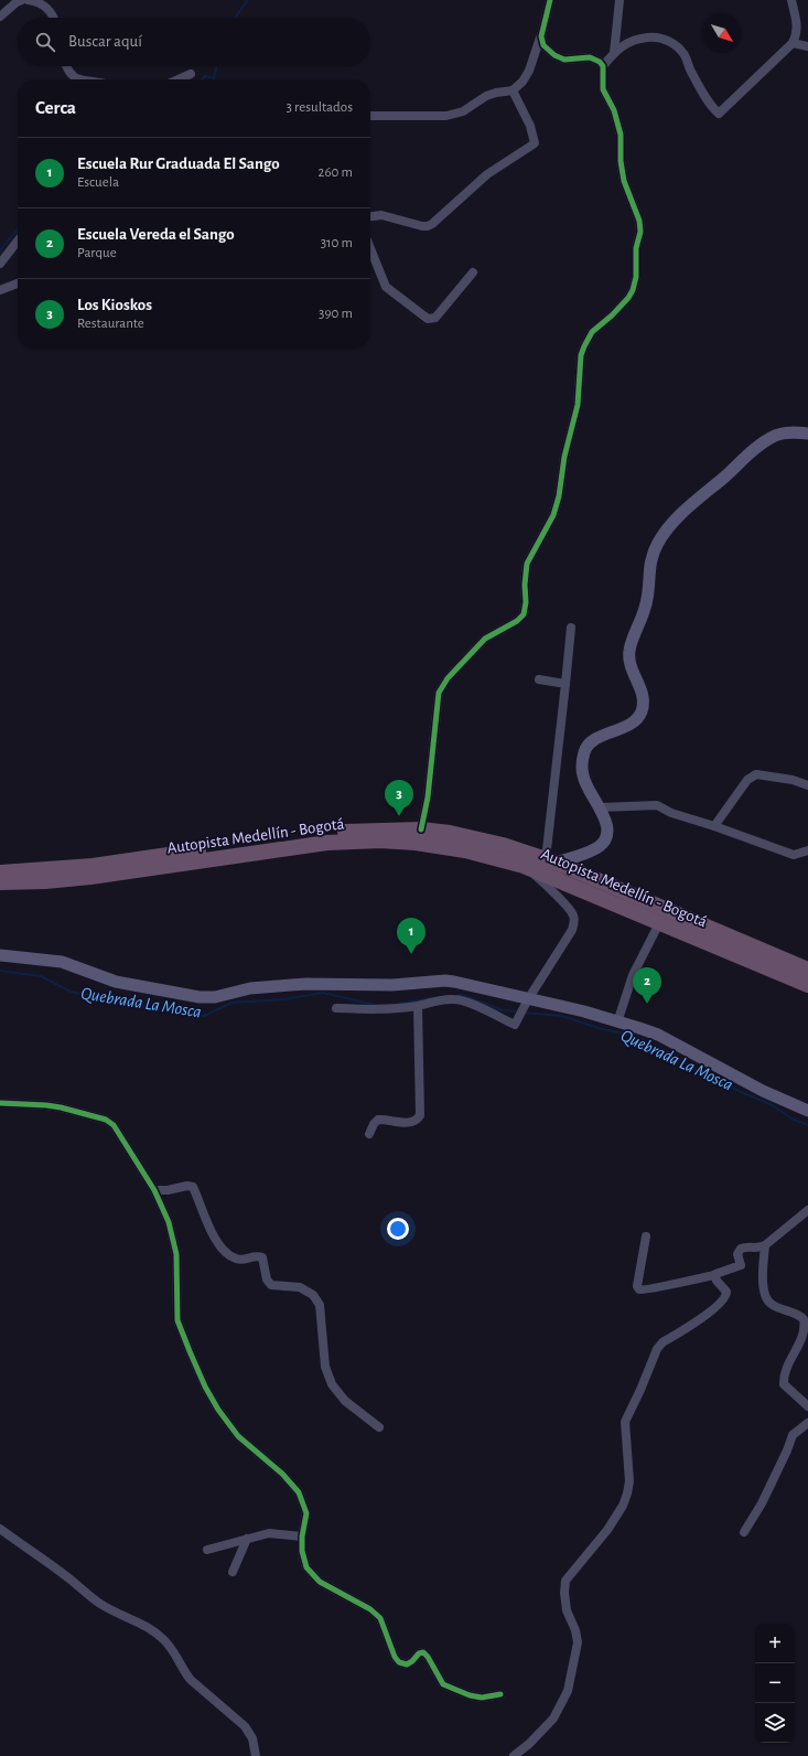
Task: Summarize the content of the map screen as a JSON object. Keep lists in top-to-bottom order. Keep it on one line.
{"streets":{"highway":["Autopista Medellín - Bogotá"]},"water":["Quebrada La Mosca"],"north":"bottom right","page":{"search":"Buscar aquí","heading":["Cerca","3 resultados"],"list":[{"mark":"1","name":"Escuela Rur Graduada El Sango","note":"Escuela","value":"260 m"},{"mark":"2","name":"Escuela Vereda el Sango","note":"Parque","value":"310 m"},{"mark":"3","name":"Los Kioskos","note":"Restaurante","value":"390 m"}],"pins":["3","1","2"],"map_buttons":["+","−"]}}
